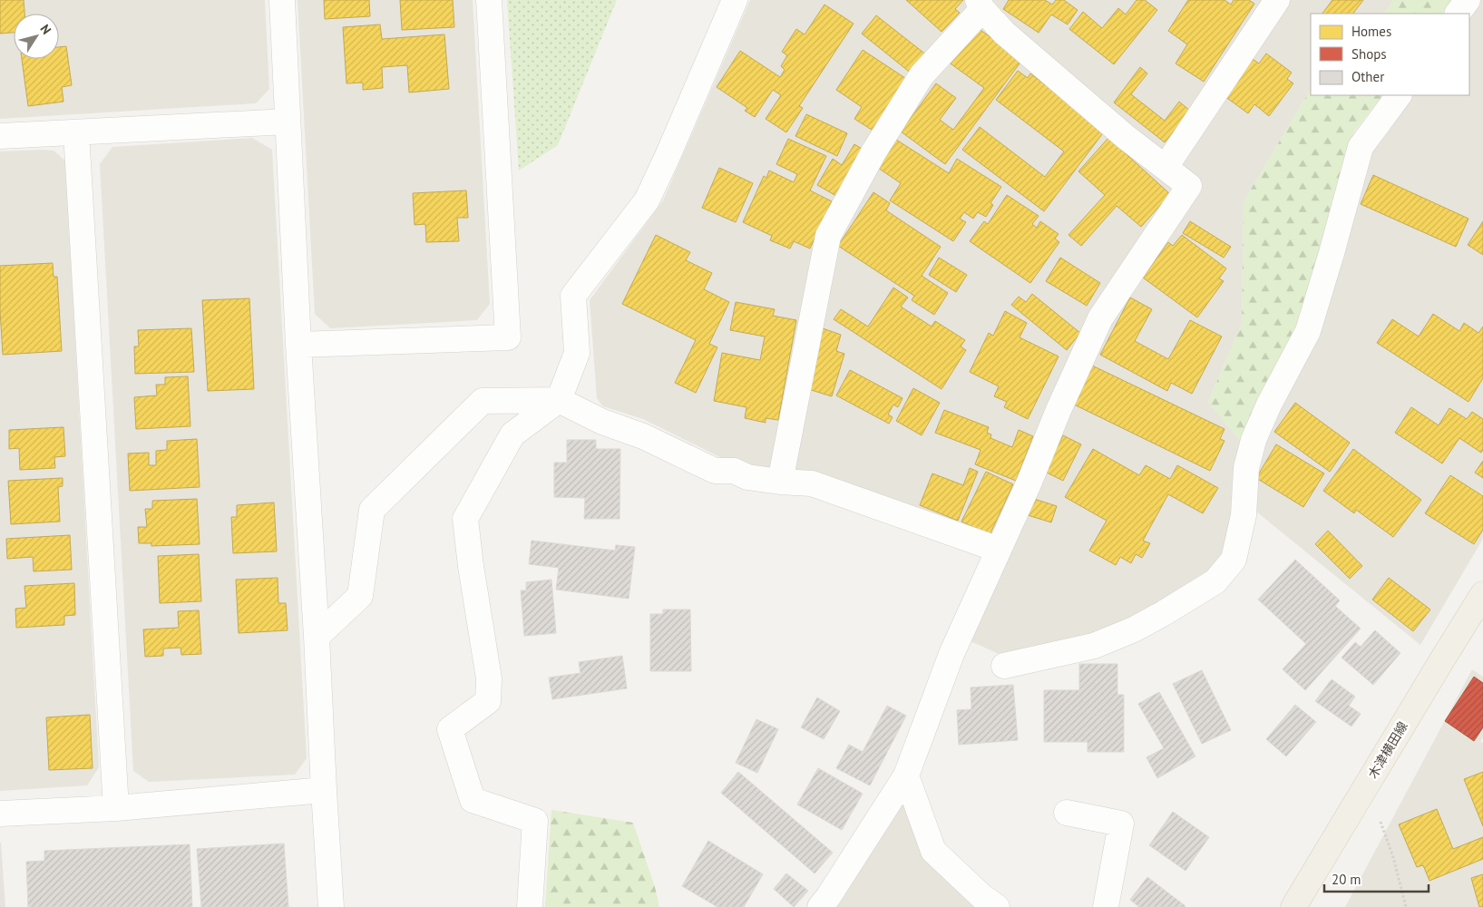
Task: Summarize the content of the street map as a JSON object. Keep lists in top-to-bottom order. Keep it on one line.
{"streets":{"main road":["木津横田線"]},"legend":["Homes","Shops","Other"],"scale_bar":"20 m","north":"top right"}
